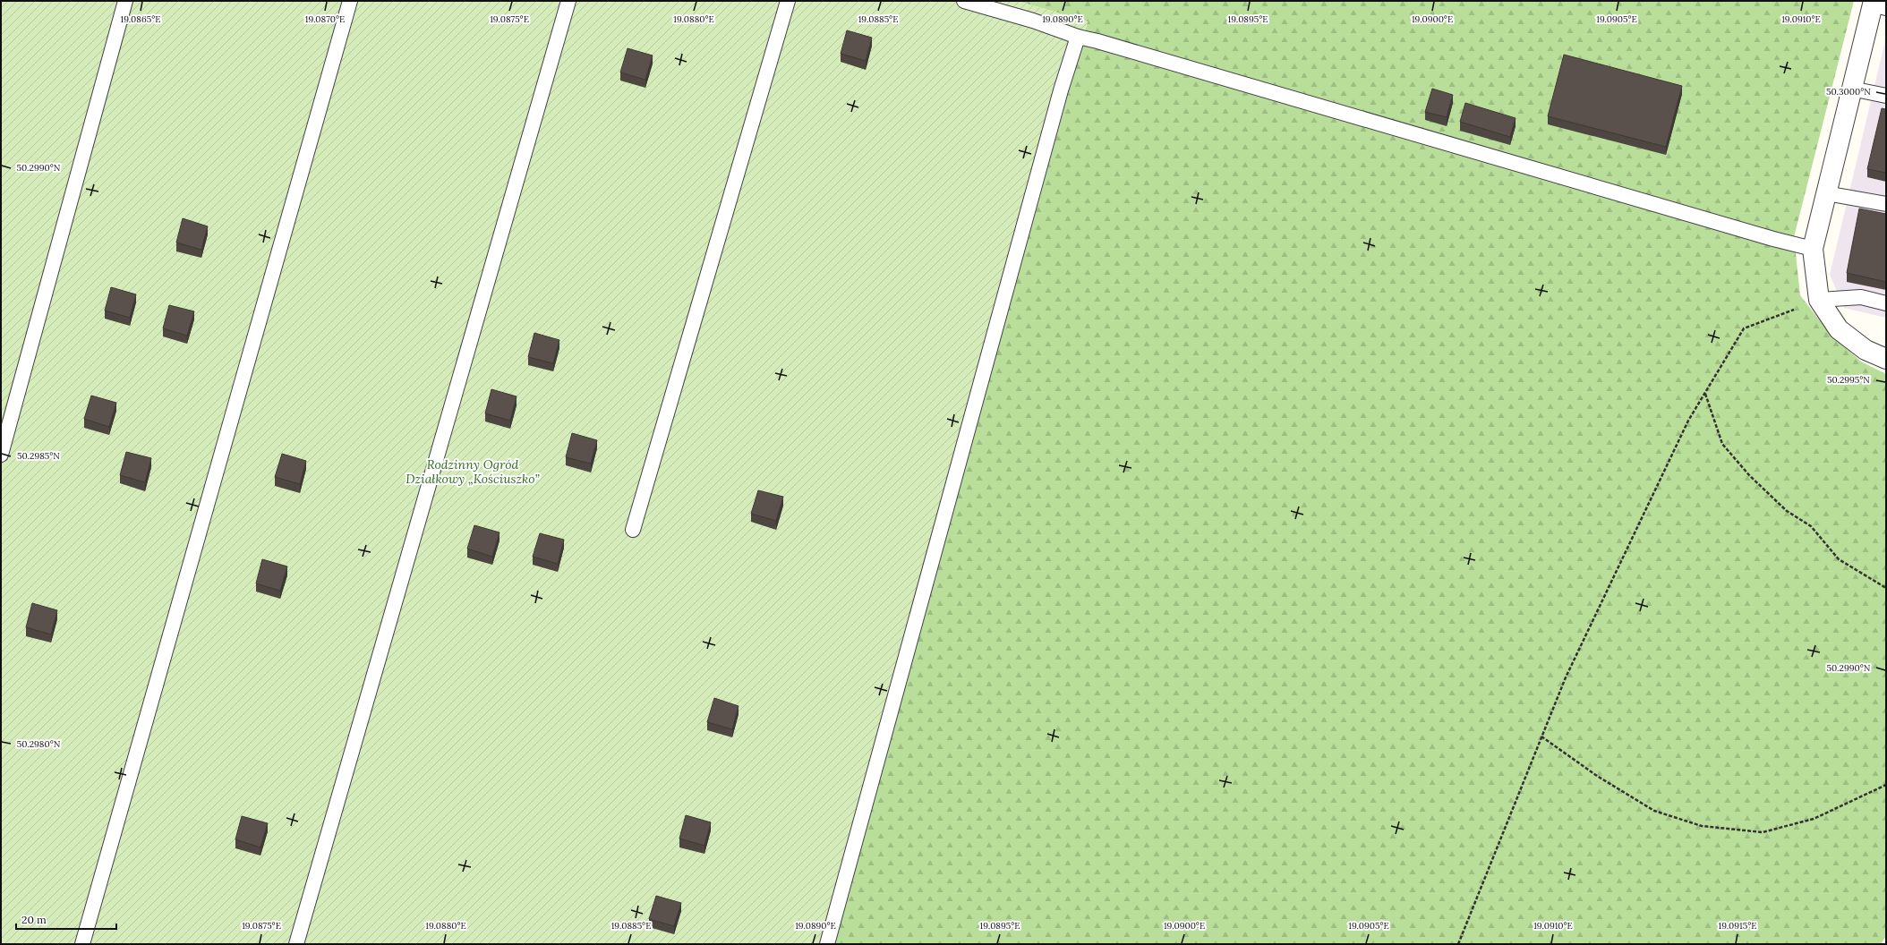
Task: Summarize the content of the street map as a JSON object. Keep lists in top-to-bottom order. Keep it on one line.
{"parks":["Rodzinny Ogród Działkowy „Kościuszko”"],"scale_bar":"20 m","coordinates":["19.0865°E","19.0870°E","19.0875°E","19.0880°E","19.0885°E","19.0890°E","19.0895°E","19.0900°E","19.0905°E","19.0910°E","50.3000°N","50.2990°N","50.2995°N","50.2985°N","50.2980°N","19.0915°E"]}
